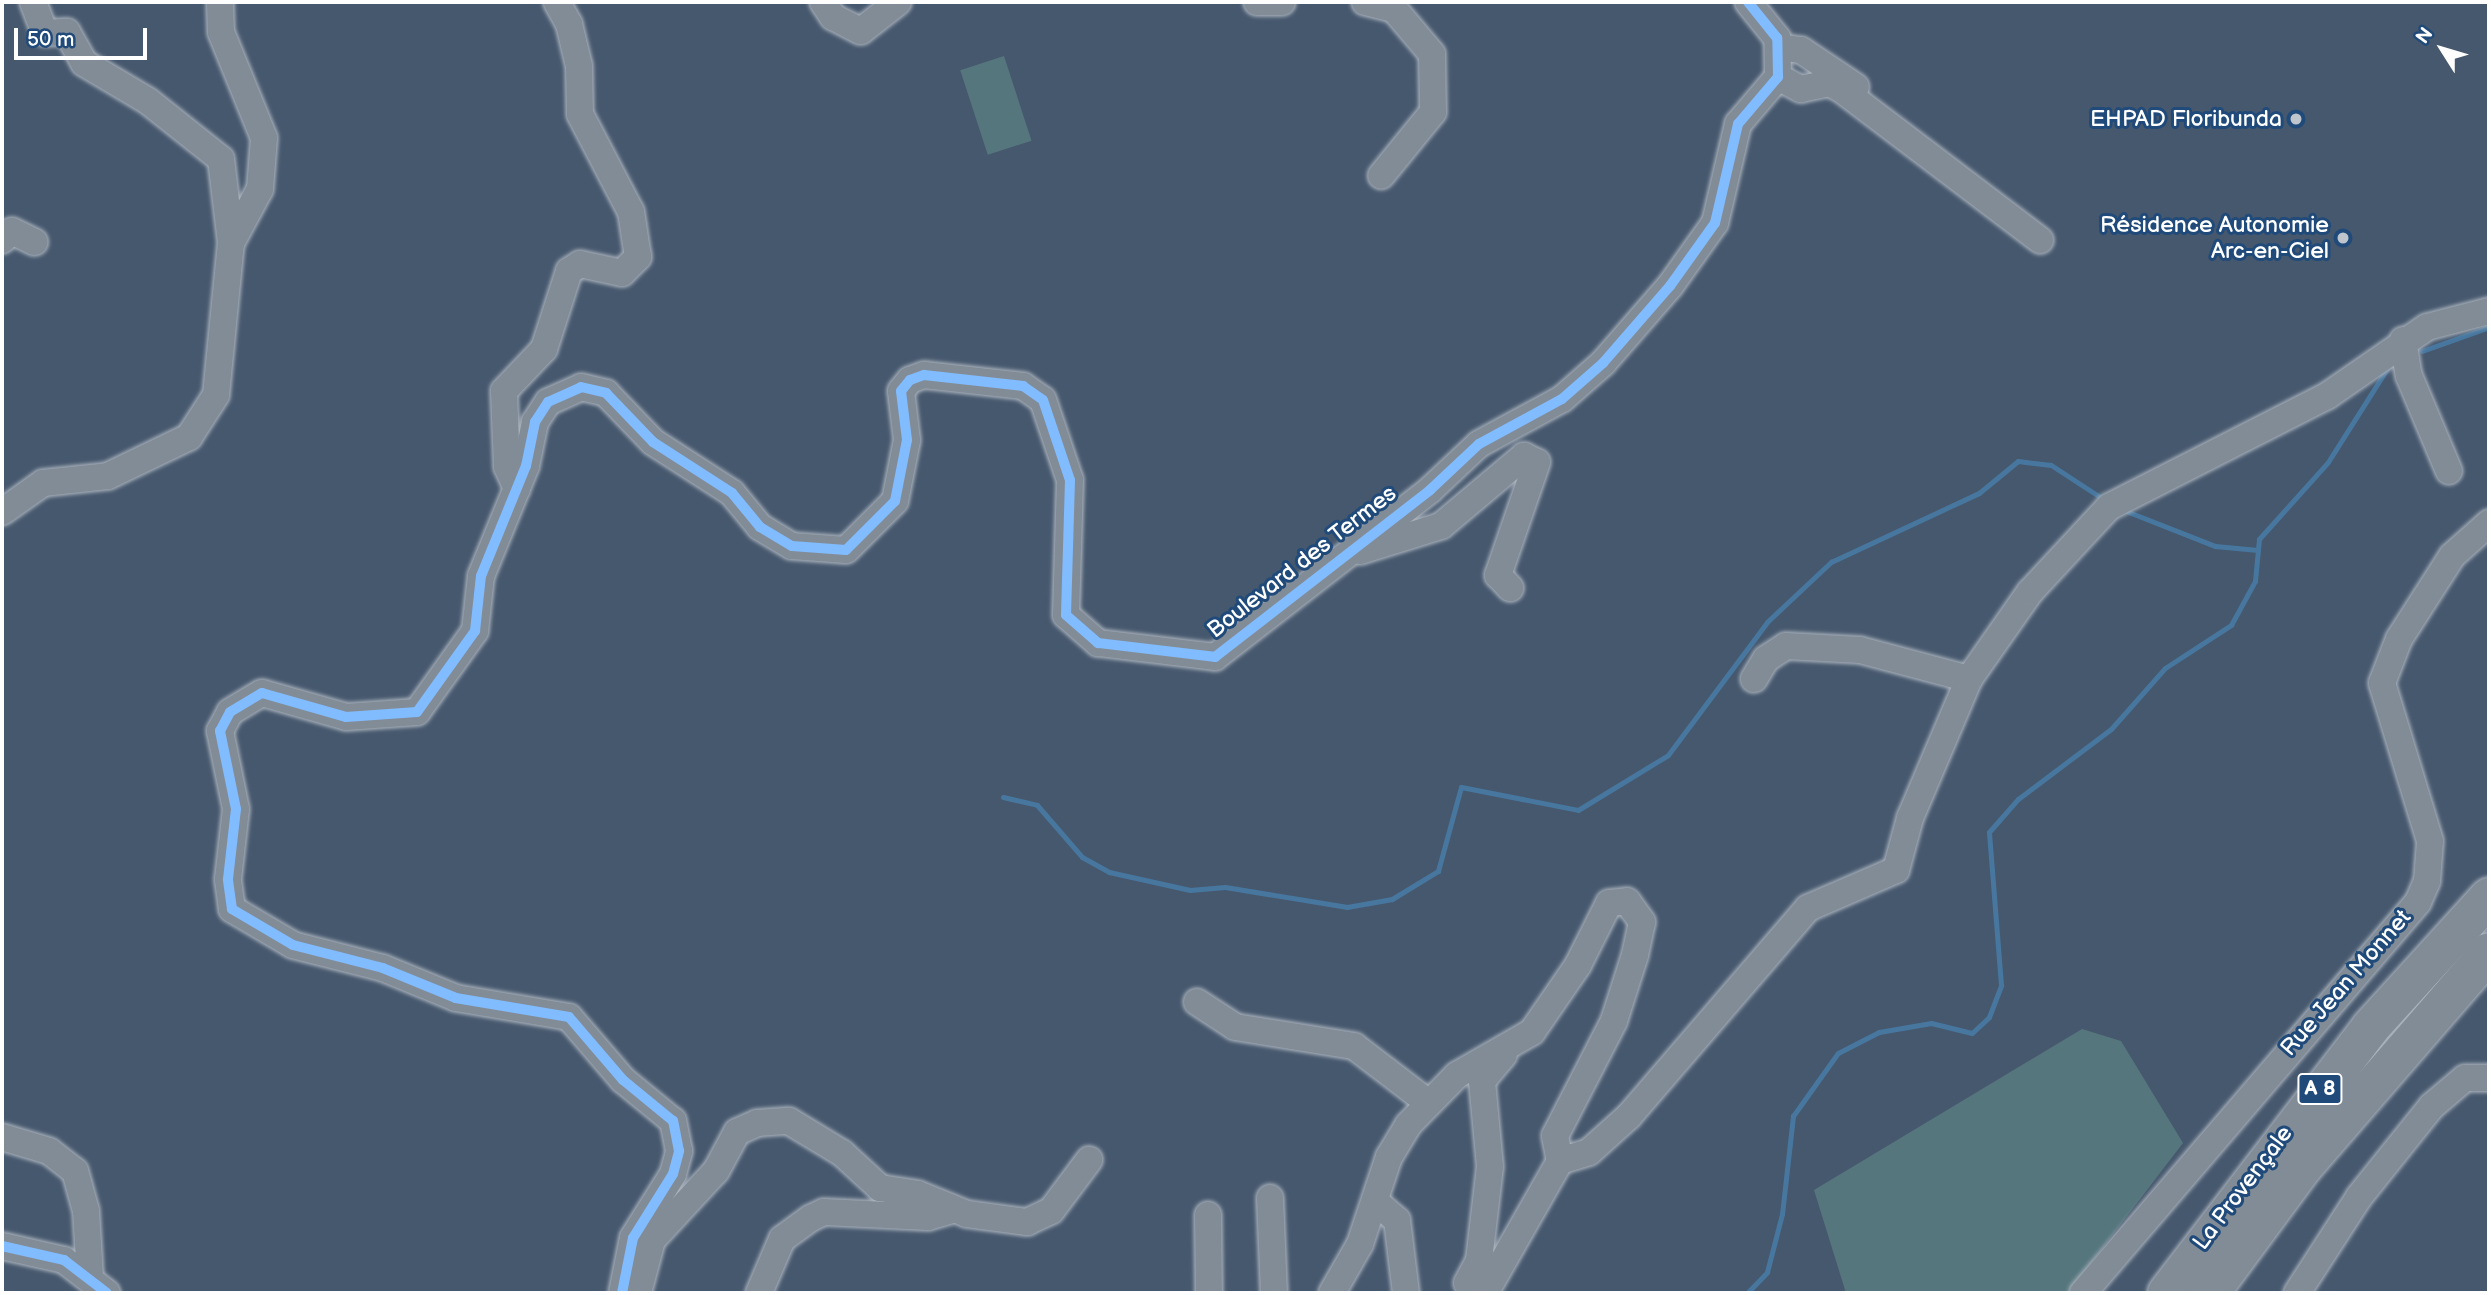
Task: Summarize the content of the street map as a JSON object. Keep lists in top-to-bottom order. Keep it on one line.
{"streets":{"highway":["A 8","La Provençale"],"street":["Boulevard des Termes","Rue Jean Monnet"]},"places":["EHPAD Floribunda","Résidence Autonomie Arc-en-Ciel"],"scale_bar":"50 m","north":"top left"}
